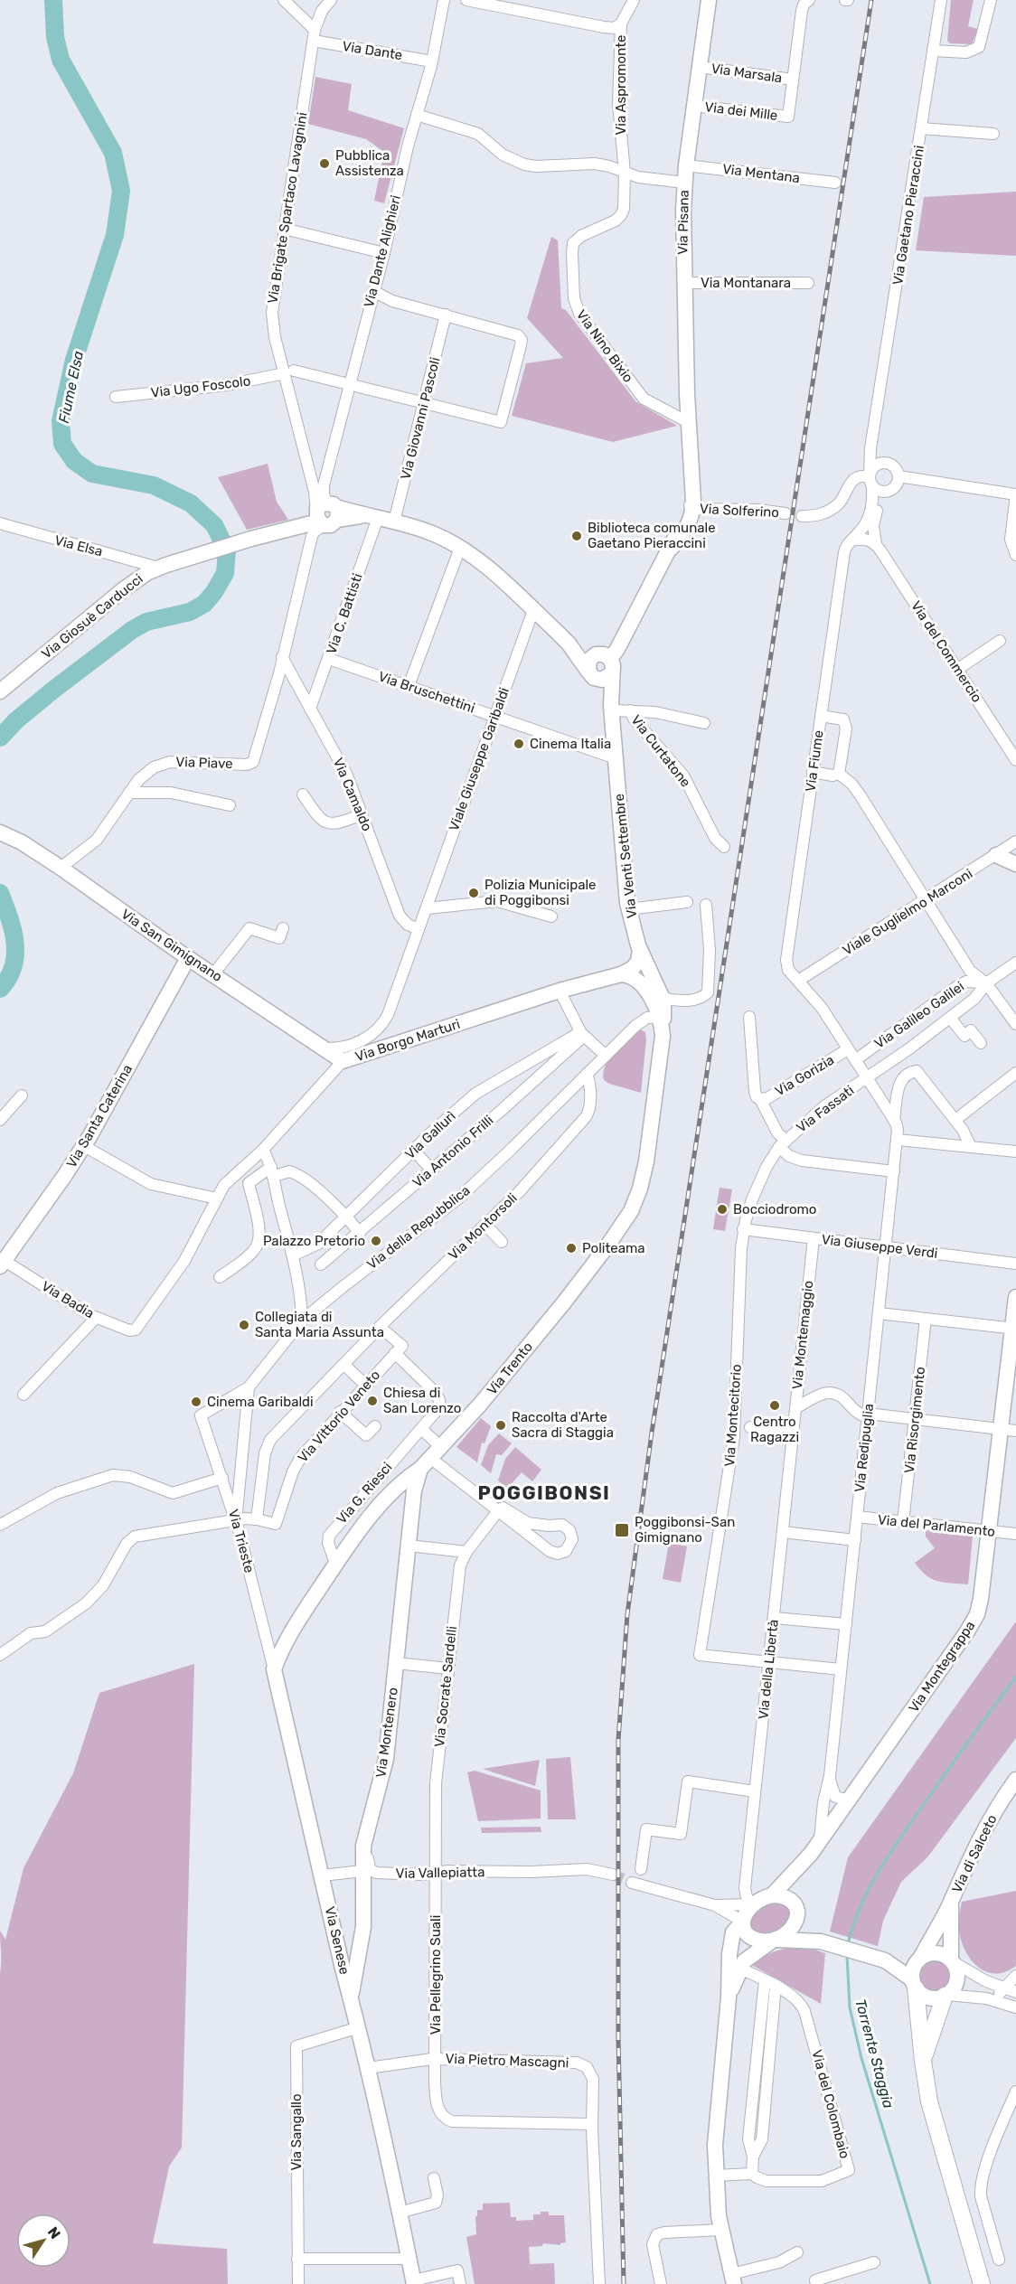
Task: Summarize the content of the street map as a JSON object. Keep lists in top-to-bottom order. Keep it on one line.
{"streets":{"main road":["Via Pisana","Via Giosuè Carducci","Via Venti Settembre","Via San Gimignano","Via Borgo Marturi","Via Santa Caterina","Via Trento","Via Montegrappa","Via Montenero","Via di Salceto","Via Senese"],"street":["Via Dante","Via Marsala","Via Aspromonte","Via dei Mille","Via Mentana","Via Brigate Spartaco Lavagnini","Via Gaetano Pieraccini","Via Dante Alighieri","Via Montanara","Via Nino Bixio","Via Ugo Foscolo","Via Giovanni Pascoli","Via Solferino","Via Elsa","Via C. Battisti","Via del Commercio","Via Bruschettini","Via Curtatone","Viale Giuseppe Garibaldi","Via Fiume","Via Piave","Via Camaldo","Viale Guglielmo Marconi","Via Galileo Galilei","Via Gorizia","Via Fassati","Via Gallurì","Via Antonio Frilli","Via Montorsoli","Via della Repubblica","Via Giuseppe Verdi","Via Badia","Via Montemaggio","Via Montecitorio","Via Vittorio Veneto","Via Risorgimento","Via Redipuglia","Via G. Riesci","Via del Parlamento","Via Trieste","Via della Libertà","Via Socrate Sardelli","Via Vallepiatta","Via Pellegrino Suali","Via Pietro Mascagni","Via del Colombaio","Via Sangallo"]},"crossings":[["Via Dante","Via Brigate Spartaco Lavagnini"],["Via Dante","Via Dante Alighieri"],["Via Marsala","Via dei Mille"],["Via Marsala","Via Pisana"],["Via Aspromonte","Via Nino Bixio"],["Via dei Mille","Via Pisana"],["Via Mentana","Via Pisana"],["Via Brigate Spartaco Lavagnini","Via Dante Alighieri"],["Via Brigate Spartaco Lavagnini","Via Ugo Foscolo"],["Via Brigate Spartaco Lavagnini","Via Giosuè Carducci"],["Via Gaetano Pieraccini","Via Fiume"],["Via Pisana","Via Montanara"],["Via Pisana","Via Nino Bixio"],["Via Pisana","Via Solferino"],["Via Pisana","Via Giosuè Carducci"],["Via Pisana","Via Venti Settembre"],["Via Dante Alighieri","Via Giosuè Carducci"],["Via Giovanni Pascoli","Via Giosuè Carducci"],["Via Elsa","Via Giosuè Carducci"],["Via C. Battisti","Via Giosuè Carducci"],["Via C. Battisti","Via Bruschettini"],["Via C. Battisti","Via Camaldo"],["Via Giosuè Carducci","Viale Giuseppe Garibaldi"],["Via Giosuè Carducci","Via Venti Settembre"],["Via Bruschettini","Viale Giuseppe Garibaldi"],["Via Bruschettini","Via Venti Settembre"],["Via Curtatone","Via Venti Settembre"],["Viale Giuseppe Garibaldi","Via Camaldo"],["Viale Giuseppe Garibaldi","Via San Gimignano"],["Via Fiume","Viale Guglielmo Marconi"],["Via Fiume","Via Galileo Galilei"],["Via Fiume","Via Gorizia"],["Via Fiume","Via Fassati"],["Via Fiume","Via Redipuglia"],["Via Piave","Via Camaldo"],["Via Piave","Via San Gimignano"],["Via Venti Settembre","Via della Repubblica"],["Via Venti Settembre","Via Trento"],["Via San Gimignano","Via Borgo Marturi"],["Via San Gimignano","Via Santa Caterina"],["Via Galileo Galilei","Via Fassati"],["Via Borgo Marturi","Via Badia"],["Via Gorizia","Via Fassati"],["Via Gorizia","Via Montecitorio"],["Via Fassati","Via Montecitorio"],["Via Santa Caterina","Via Badia"],["Via Gallurì","Via Antonio Frilli"],["Via Montorsoli","Via della Repubblica"],["Via Montorsoli","Via Vittorio Veneto"],["Via Montorsoli","Via G. Riesci"],["Via della Repubblica","Via Trento"],["Via della Repubblica","Via Trieste"],["Via Giuseppe Verdi","Via Montemaggio"],["Via Giuseppe Verdi","Via Montecitorio"],["Via Giuseppe Verdi","Via Redipuglia"],["Via Montemaggio","Via della Libertà"],["Via Trento","Via G. Riesci"],["Via Trento","Via Trieste"],["Via Trento","Via Montenero"],["Via Trento","Via Senese"],["Via Montecitorio","Via Redipuglia"],["Via Montecitorio","Via della Libertà"],["Via Vittorio Veneto","Via G. Riesci"],["Via Risorgimento","Via del Parlamento"],["Via Redipuglia","Via del Parlamento"],["Via Redipuglia","Via Montegrappa"],["Via del Parlamento","Via Montegrappa"],["Via Trieste","Via Senese"],["Via Montegrappa","Via della Libertà"],["Via Socrate Sardelli","Via Vallepiatta"],["Via Socrate Sardelli","Via Pellegrino Suali"],["Via Montenero","Via Vallepiatta"],["Via Montenero","Via Senese"],["Via Vallepiatta","Via Pellegrino Suali"],["Via Senese","Via Pietro Mascagni"],["Via Senese","Via Sangallo"],["Via Pellegrino Suali","Via Pietro Mascagni"]],"districts":["POGGIBONSI"],"water":["Fiume Elsa","Torrente Staggia"],"places":{"other":["Pubblica Assistenza","Biblioteca comunale Gaetano Pieraccini","Cinema Italia","Polizia Municipale di Poggibonsi","Bocciodromo","Palazzo Pretorio","Politeama","Collegiata di Santa Maria Assunta","Chiesa di San Lorenzo","Cinema Garibaldi","Centro Ragazzi","Raccolta d'Arte Sacra di Staggia"],"transit":["Poggibonsi-San Gimignano"]},"north":"top right"}
